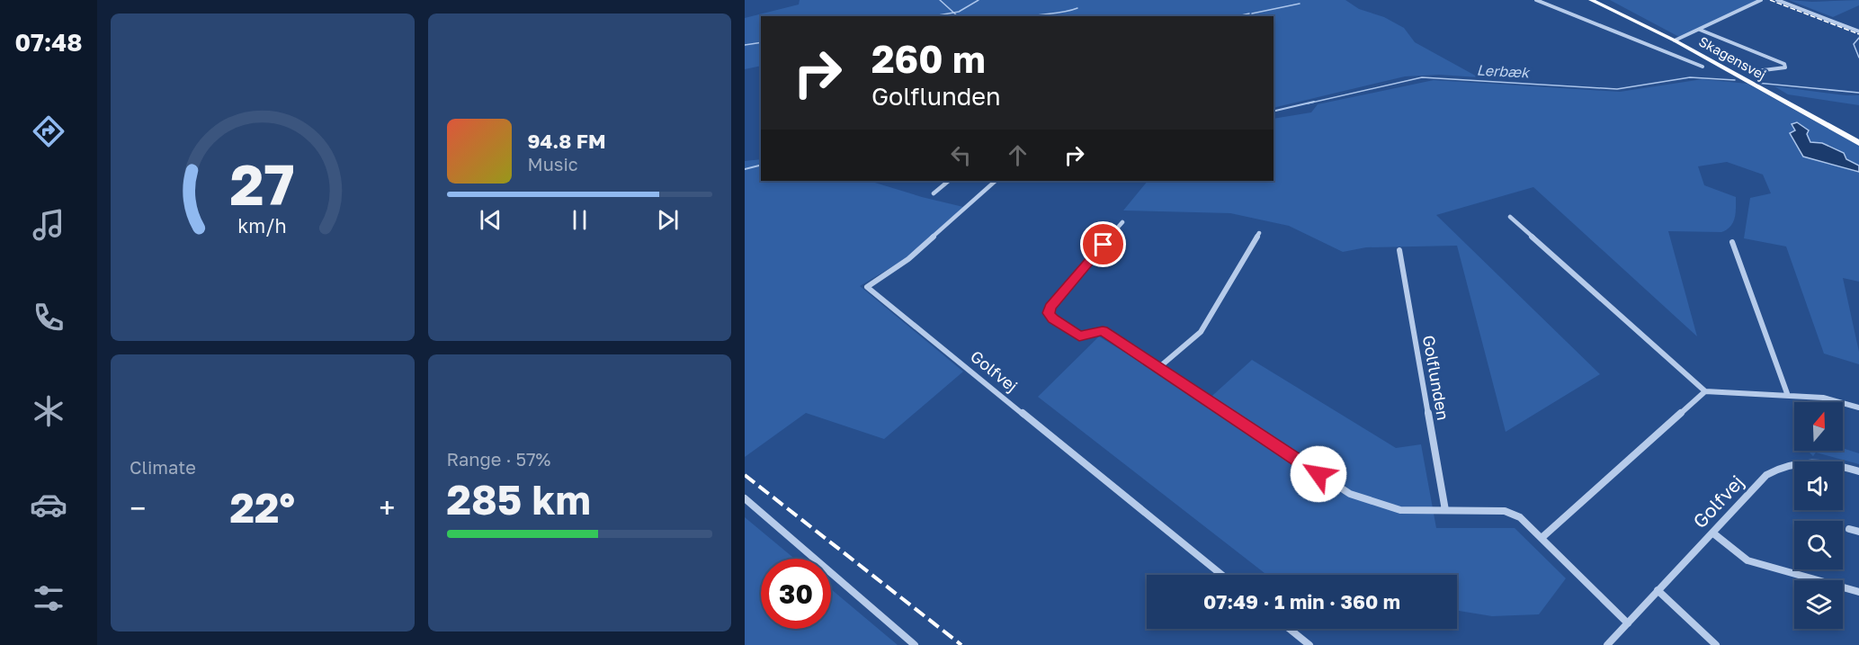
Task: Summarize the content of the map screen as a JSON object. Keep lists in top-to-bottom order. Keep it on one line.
{"streets":{"main road":["Skagensvej"],"street":["Golfvej","Golflunden"]},"water":["Lerbæk"],"north":"top","page":{"tabs":"07:48","turn":["260 m","Golflunden"],"song":["94.8 FM","Music"],"tile":["Climate",["Range · 57%","285 km"]],"heat":["−","22°","+"],"limit":"30","trip":"07:49 · 1 min · 360 m","gauge":["27","km/h"]}}
